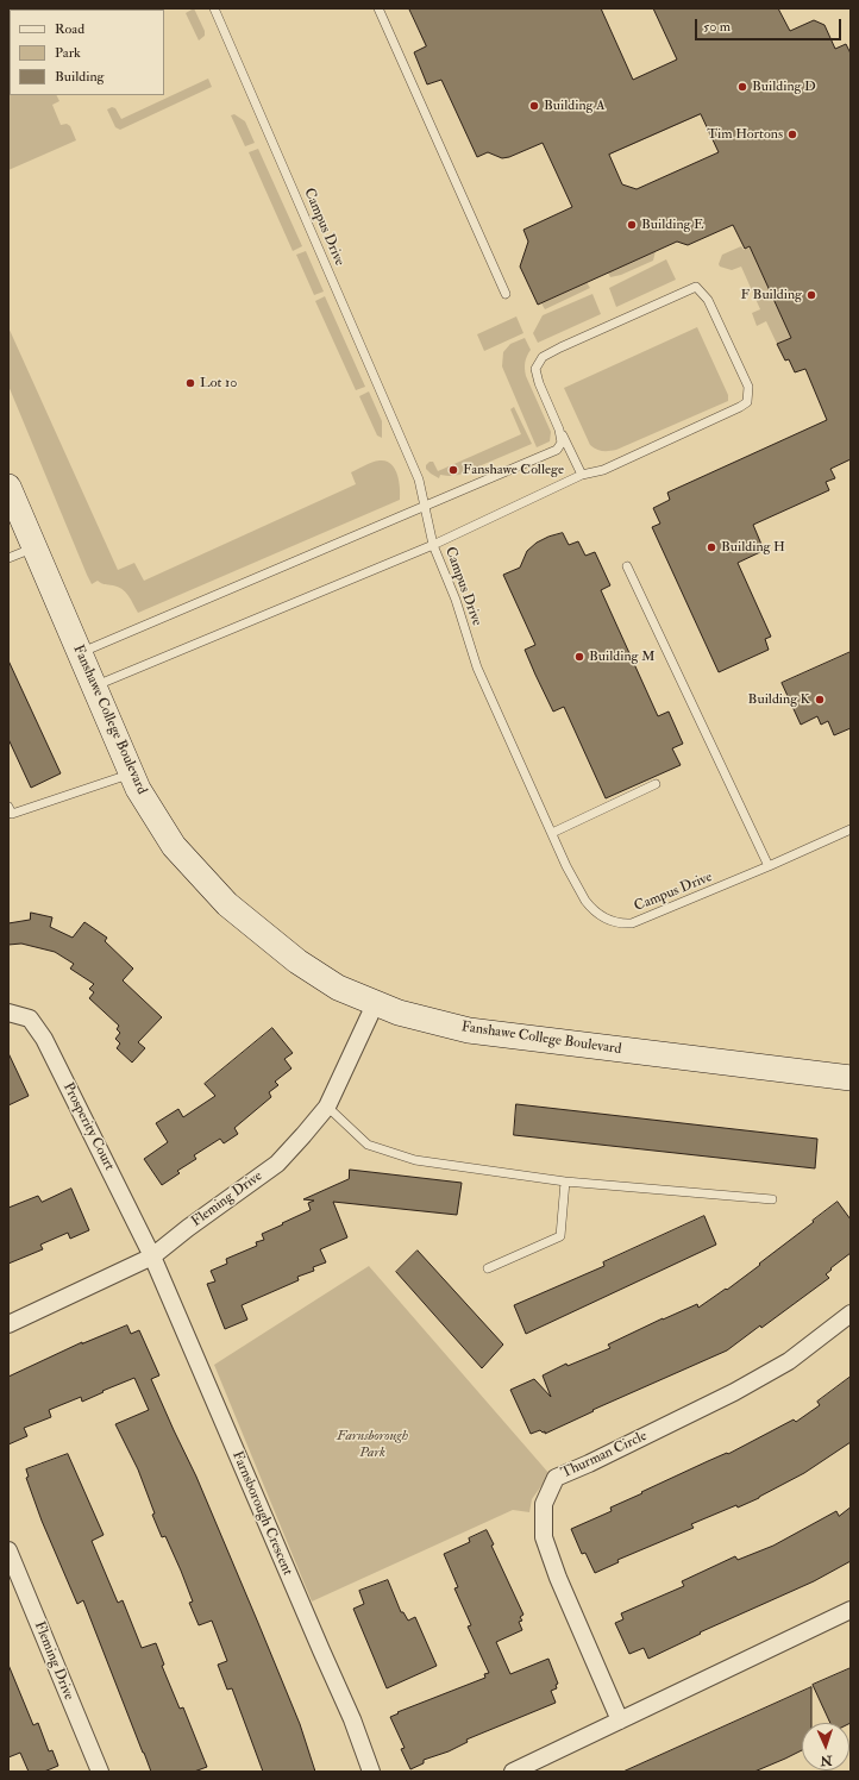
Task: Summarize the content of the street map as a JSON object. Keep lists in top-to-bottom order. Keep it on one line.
{"streets":{"street":["Fanshawe College Boulevard","Prosperity Court","Fleming Drive","Thurman Circle","Farnsborough Crescent"],"lane":["Campus Drive"]},"crossings":[["Fanshawe College Boulevard","Fleming Drive"],["Prosperity Court","Fleming Drive"],["Prosperity Court","Farnsborough Crescent"],["Fleming Drive","Farnsborough Crescent"]],"parks":["Farnsborough Park"],"places":["Building D","Building A","Tim Hortons","Building E","F Building","Lot 10","Fanshawe College","Building H","Building M","Building K"],"legend":["Road","Park","Building"],"scale_bar":"50 m","north":"bottom"}
